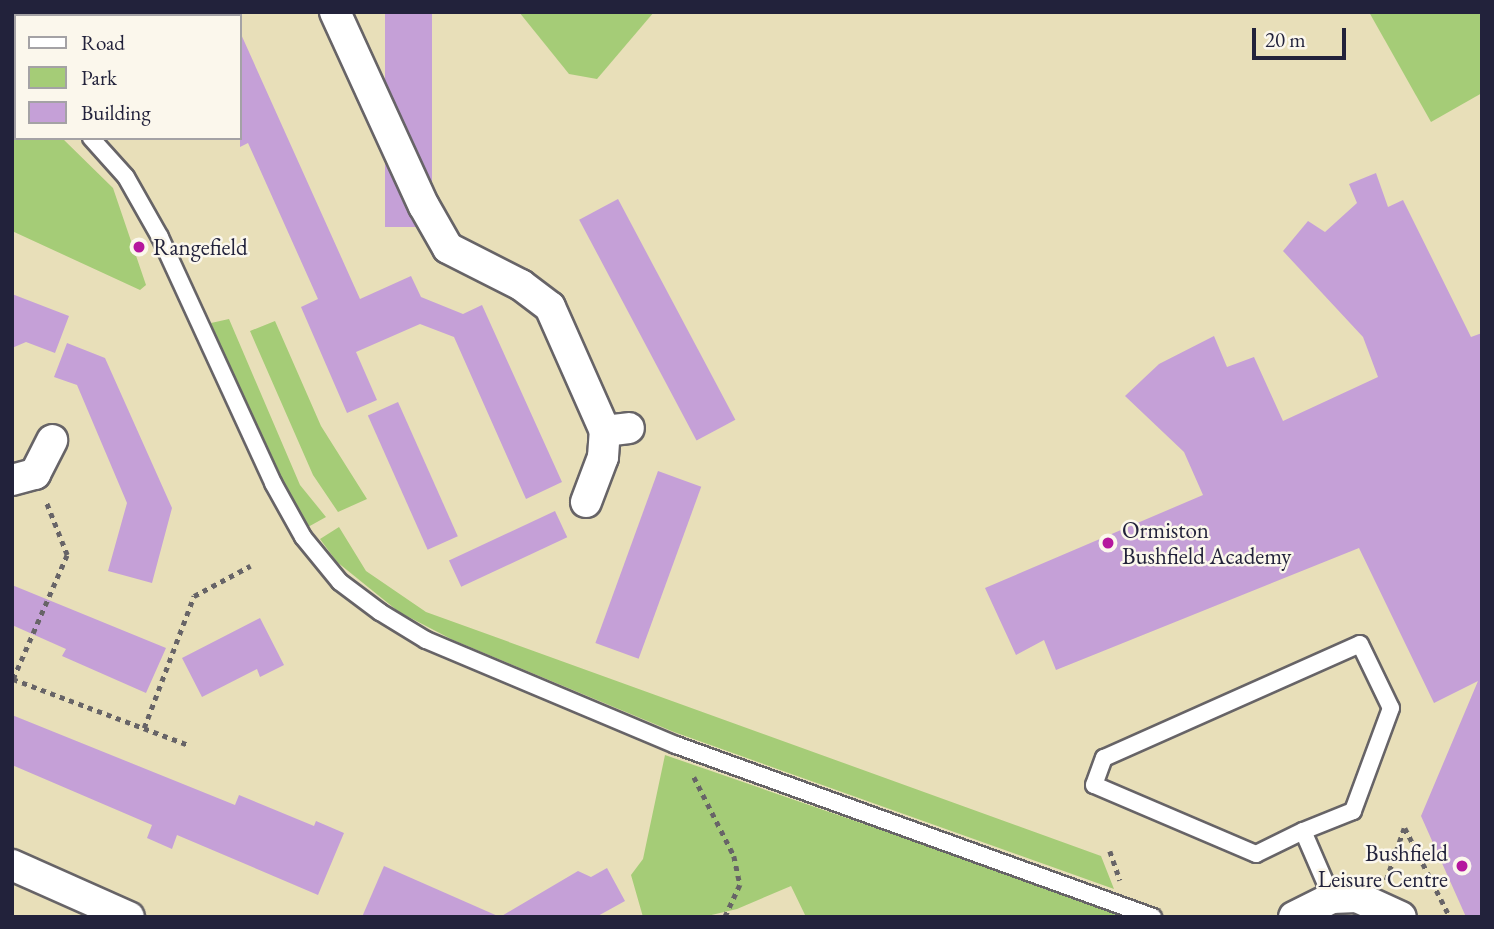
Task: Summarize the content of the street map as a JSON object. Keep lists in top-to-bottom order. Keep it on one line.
{"places":["Rangefield","Ormiston Bushfield Academy","Bushfield Leisure Centre"],"legend":["Road","Park","Building"],"scale_bar":"20 m"}
